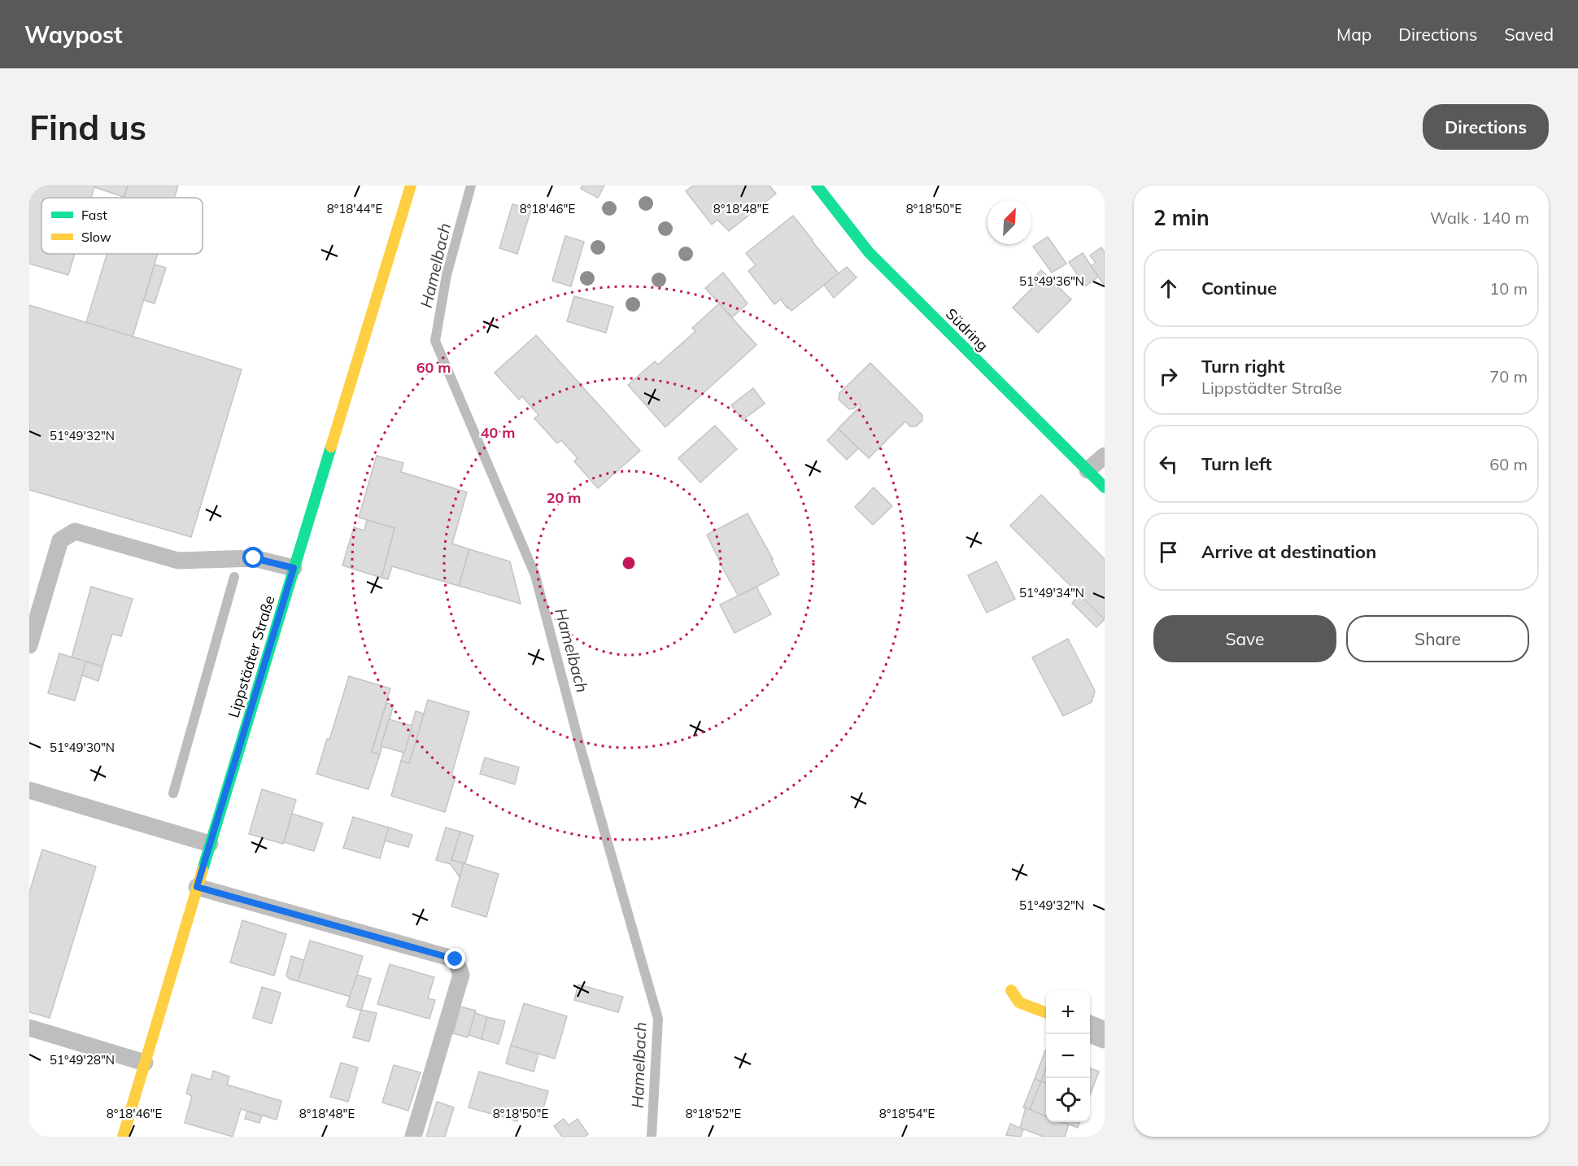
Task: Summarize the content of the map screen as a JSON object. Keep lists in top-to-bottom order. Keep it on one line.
{"streets":{"street":["Südring","Lippstädter Straße"]},"water":["Hamelbach"],"legend":["Fast","Slow"],"north":"top right","page":{"header":"Waypost","nav":["Map","Directions","Saved"],"buttons":["Directions",["Save","Share"]],"title":"Find us","heading":["2 min","Walk · 140 m"],"list":[["Continue","10 m"],["Turn right","Lippstädter Straße","70 m"],["Turn left","60 m"],"Arrive at destination"],"map_buttons":["+","−"]},"coordinates":["8°18'44\"E","8°18'46\"E","8°18'48\"E","8°18'50\"E","51°49'36\"N","51°49'32\"N","51°49'34\"N","51°49'30\"N","51°49'28\"N","8°18'52\"E","8°18'54\"E"],"rings":["60 m","40 m","20 m"]}
